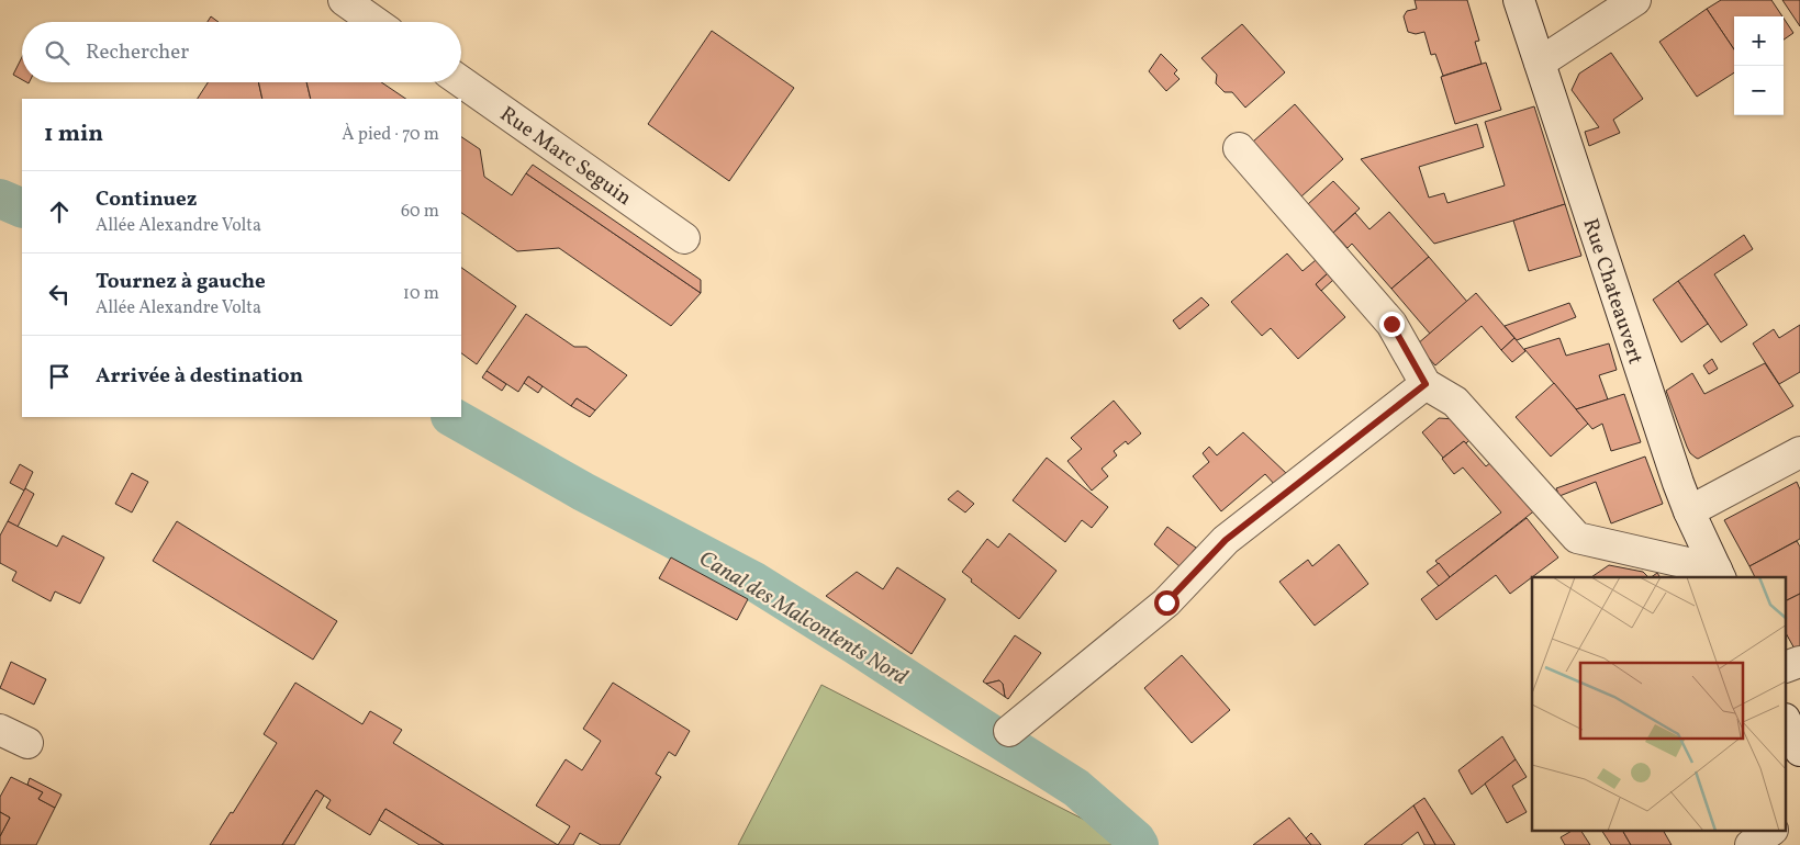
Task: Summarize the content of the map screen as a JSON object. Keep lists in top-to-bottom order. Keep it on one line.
{"streets":{"street":["Rue Marc Seguin","Rue Chateauvert"]},"water":["Canal des Malcontents Nord"],"page":{"map_buttons":["+","−"],"search":"Rechercher","heading":["1 min","À pied · 70 m"],"list":[["Continuez","Allée Alexandre Volta","60 m"],["Tournez à gauche","Allée Alexandre Volta","10 m"],"Arrivée à destination"]}}
